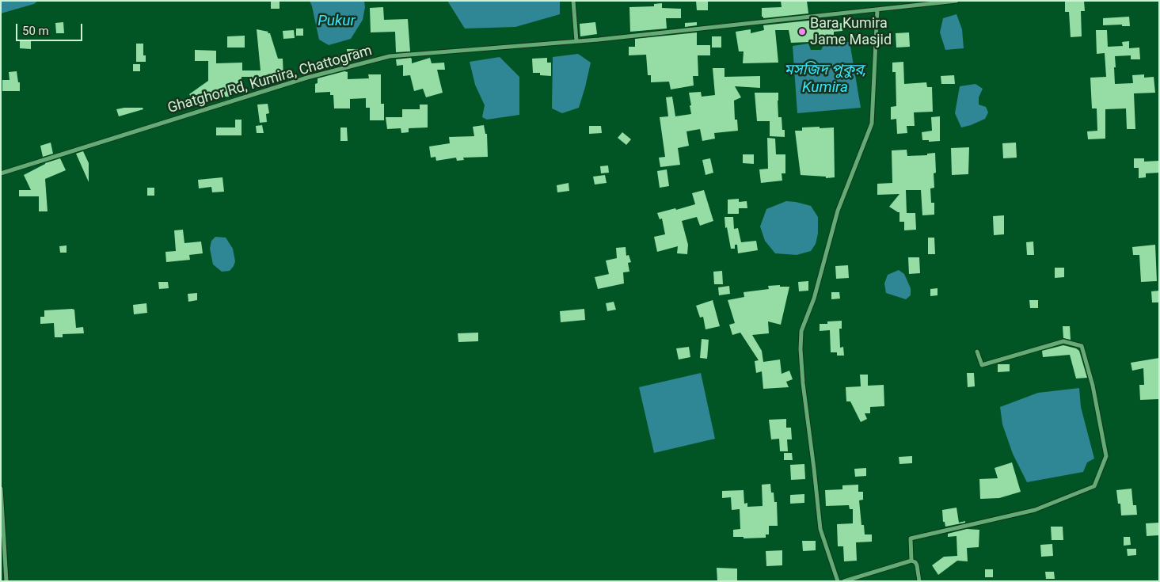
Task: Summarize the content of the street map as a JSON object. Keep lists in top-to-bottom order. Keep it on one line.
{"streets":{"street":["Ghatghor Rd, Kumira, Chattogram"]},"water":["Pukur","মসজিদ পুকুর, Kumira"],"places":["Bara Kumira Jame Masjid"],"scale_bar":"50 m"}
